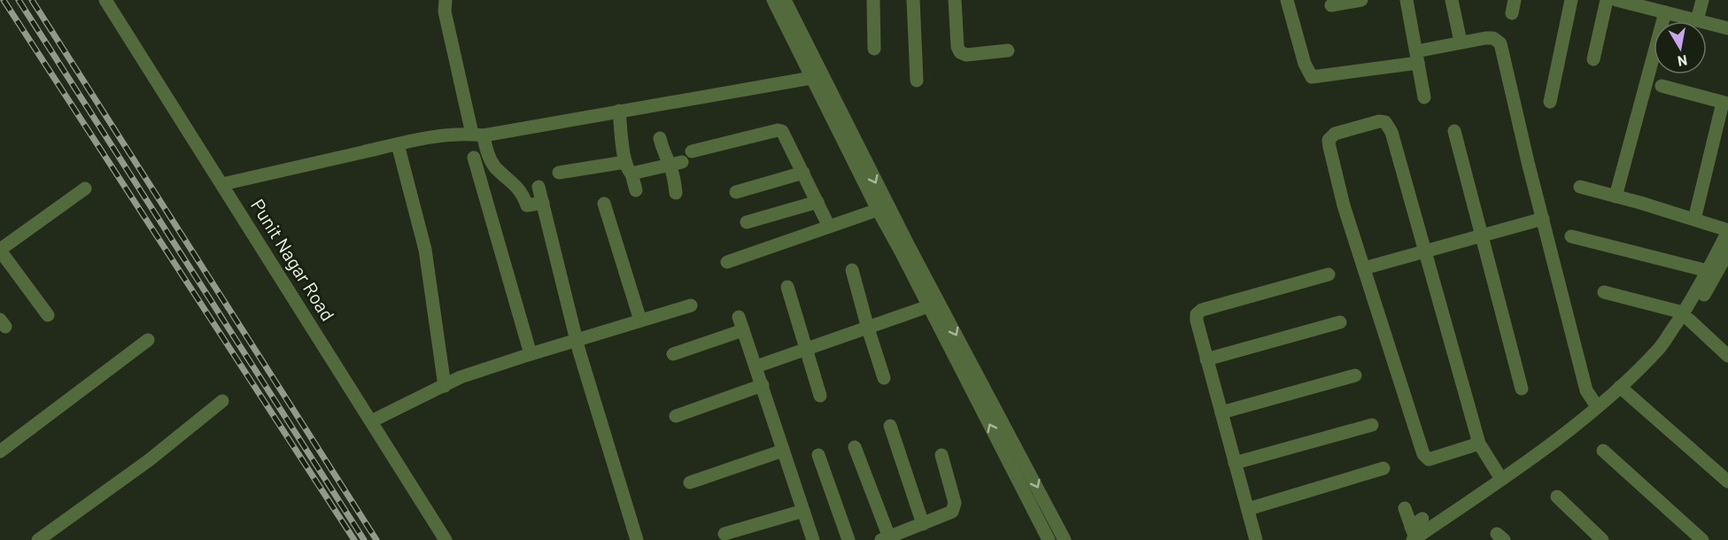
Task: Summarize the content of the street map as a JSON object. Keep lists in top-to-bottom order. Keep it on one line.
{"streets":{"street":["Punit Nagar Road"]},"north":"bottom"}
